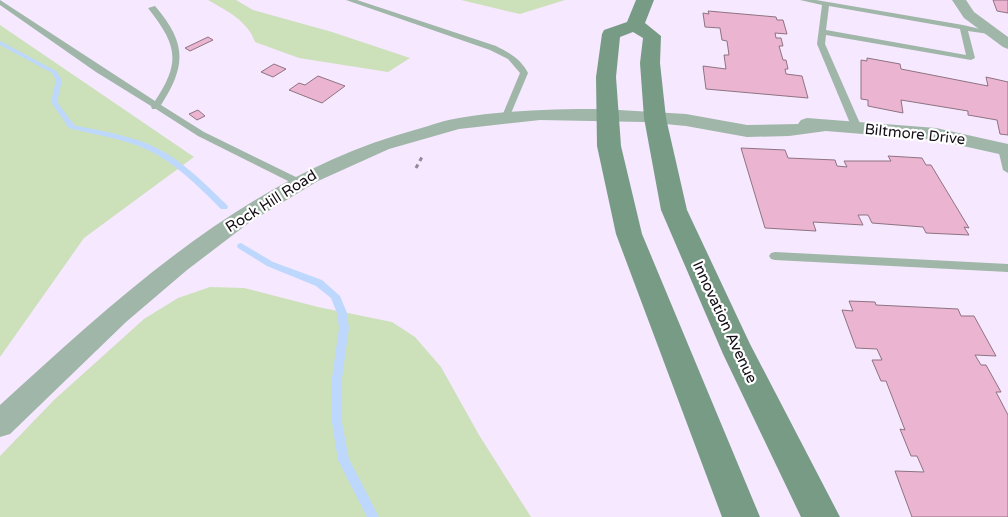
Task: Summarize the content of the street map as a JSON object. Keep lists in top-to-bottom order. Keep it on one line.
{"streets":{"street":["Biltmore Drive","Rock Hill Road","Innovation Avenue"]},"crossings":[["Biltmore Drive","Rock Hill Road"],["Biltmore Drive","Innovation Avenue"],["Rock Hill Road","Innovation Avenue"]]}
